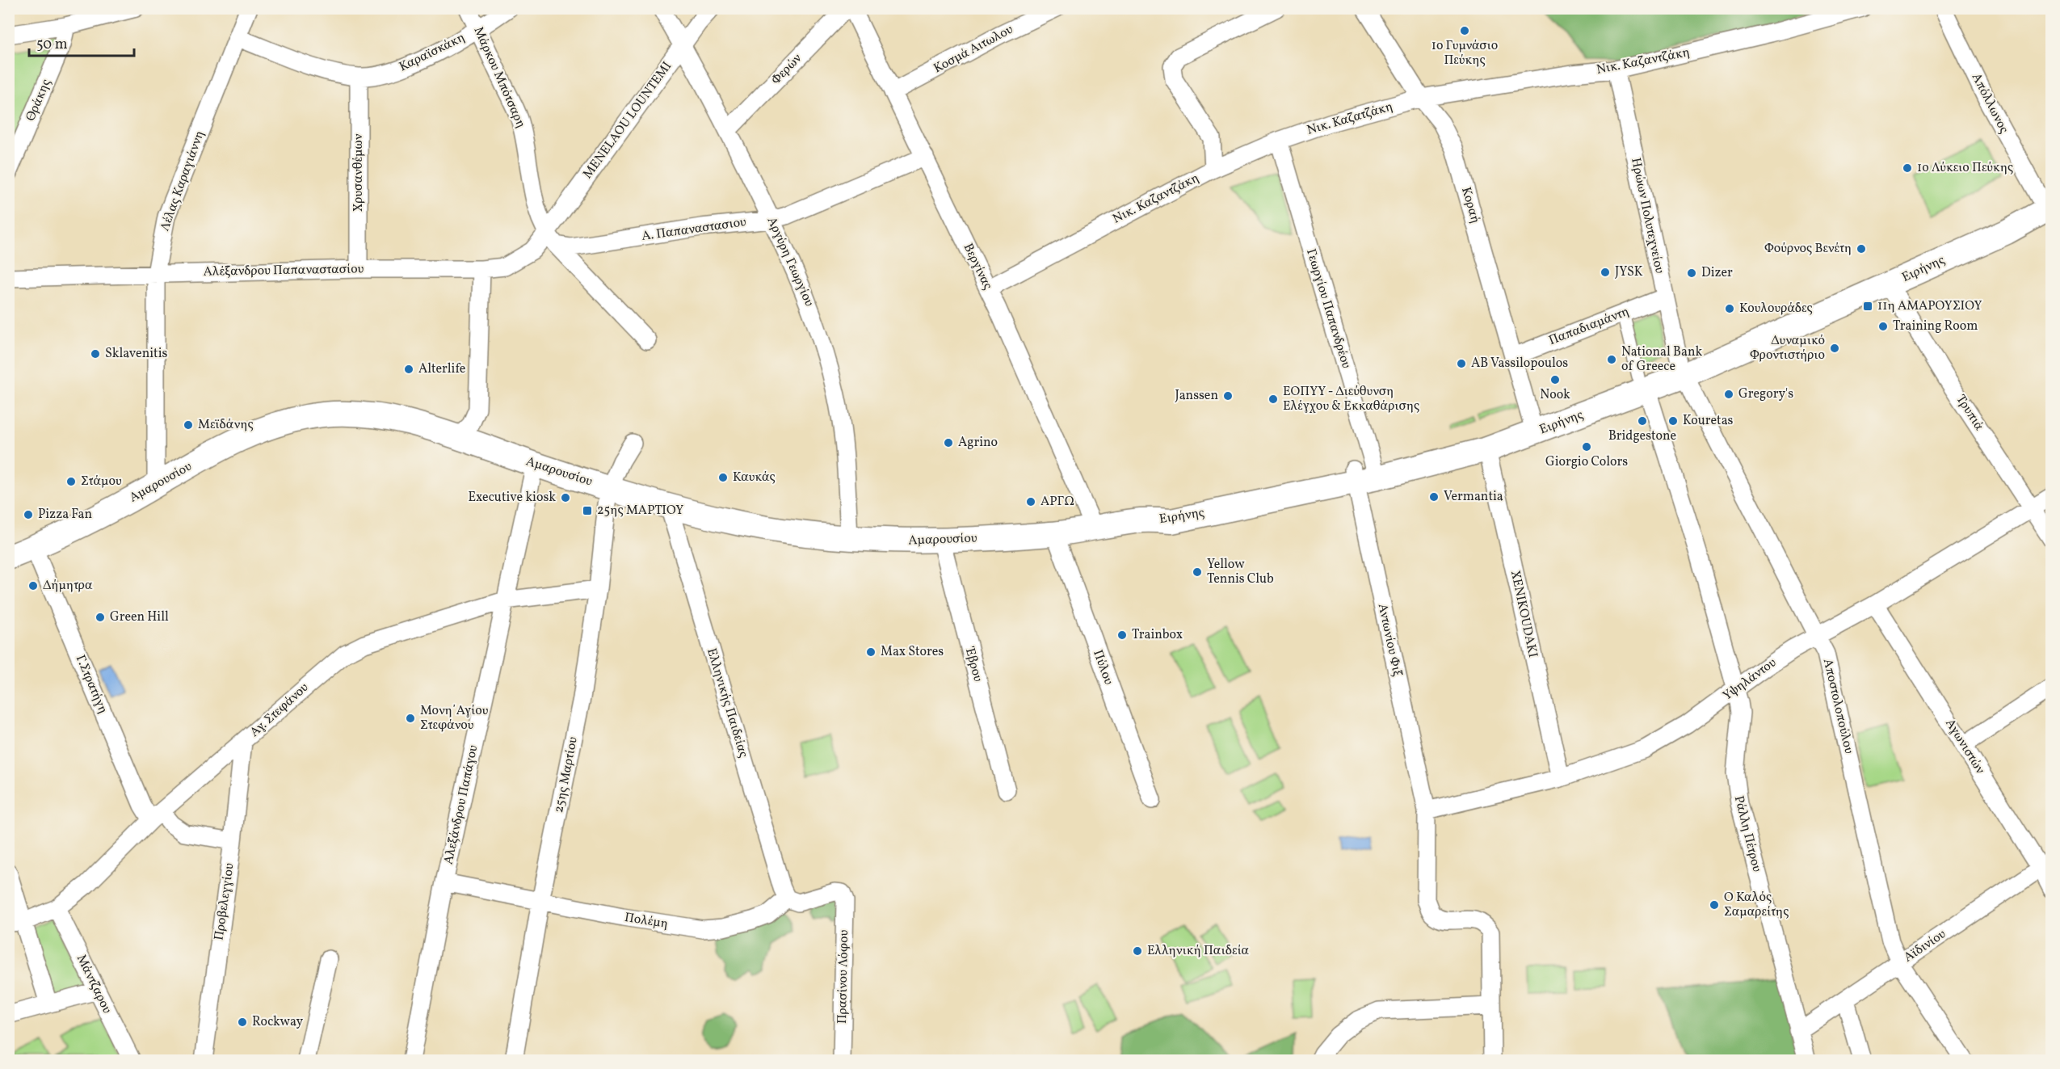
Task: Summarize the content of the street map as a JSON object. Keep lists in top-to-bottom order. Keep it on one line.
{"streets":{"main road":["Ειρήνης","Αμαρουσίου"],"street":["Κοσμά Αιτωλου","Καραϊσκάκη","Νικ. Καζαντζάκη","Φερών","Μάρκου Μπότσαρη","Θράκης","Απόλλωνος","Νικ. Καζατζάκη","MENELAOU LOUNTEMI","Χρυσανθέμων","Λέλας Καραγιάννη","Κοραή","Ηρώων Πολυτεχνείου","Α. Παπαναστασιου","Αργύρη Γεωργίου","Βεργίνας","Αλέξανδρου Παπαναστασίου","Γεωργίου Παπανδρέου","Παπαδιαμάντη","Τρυπιά","XENIKOUDAKI","Αντωνίου Φιξ","Έβρου","Πύλου","Υψηλάντου","Γ.Στρατήγη","Ελληνικής Παιδείας","Αποστολοπούλου","Αγ. Στεφάνου","Αγωνιστών","25ης Μαρτίου","Αλεξάνδρου Παπάγου","Ράλλη Πέτρου","Προβελεγγίου","Πολέμη","Αϊδινίου","Πρασίνου Λόφου","Μάντζαρου"]},"crossings":[["Κοσμά Αιτωλου","Βεργίνας"],["Καραϊσκάκη","Μάρκου Μπότσαρη"],["Καραϊσκάκη","Χρυσανθέμων"],["Καραϊσκάκη","Λέλας Καραγιάννη"],["Νικ. Καζαντζάκη","Νικ. Καζατζάκη"],["Νικ. Καζαντζάκη","Κοραή"],["Νικ. Καζαντζάκη","Ηρώων Πολυτεχνείου"],["Νικ. Καζαντζάκη","Βεργίνας"],["Φερών","Αργύρη Γεωργίου"],["Μάρκου Μπότσαρη","MENELAOU LOUNTEMI"],["Μάρκου Μπότσαρη","Α. Παπαναστασιου"],["Μάρκου Μπότσαρη","Αλέξανδρου Παπαναστασίου"],["Απόλλωνος","Ειρήνης"],["Νικ. Καζατζάκη","Κοραή"],["Νικ. Καζατζάκη","Γεωργίου Παπανδρέου"],["MENELAOU LOUNTEMI","Α. Παπαναστασιου"],["MENELAOU LOUNTEMI","Αργύρη Γεωργίου"],["MENELAOU LOUNTEMI","Αλέξανδρου Παπαναστασίου"],["Χρυσανθέμων","Αλέξανδρου Παπαναστασίου"],["Λέλας Καραγιάννη","Αλέξανδρου Παπαναστασίου"],["Λέλας Καραγιάννη","Αμαρουσίου"],["Κοραή","Ειρήνης"],["Κοραή","Παπαδιαμάντη"],["Ηρώων Πολυτεχνείου","Ειρήνης"],["Ηρώων Πολυτεχνείου","Παπαδιαμάντη"],["Ηρώων Πολυτεχνείου","Αποστολοπούλου"],["Α. Παπαναστασιου","Αργύρη Γεωργίου"],["Α. Παπαναστασιου","Βεργίνας"],["Α. Παπαναστασιου","Αλέξανδρου Παπαναστασίου"],["Αργύρη Γεωργίου","Αμαρουσίου"],["Βεργίνας","Αμαρουσίου"],["Ειρήνης","Γεωργίου Παπανδρέου"],["Ειρήνης","Τρυπιά"],["Ειρήνης","Αμαρουσίου"],["Ειρήνης","XENIKOUDAKI"],["Ειρήνης","Αντωνίου Φιξ"],["Ειρήνης","Αποστολοπούλου"],["Ειρήνης","Ράλλη Πέτρου"],["Γεωργίου Παπανδρέου","Αντωνίου Φιξ"],["Τρυπιά","Υψηλάντου"],["Αμαρουσίου","Έβρου"],["Αμαρουσίου","Πύλου"],["Αμαρουσίου","Γ.Στρατήγη"],["Αμαρουσίου","Ελληνικής Παιδείας"],["Αμαρουσίου","25ης Μαρτίου"],["Αμαρουσίου","Αλεξάνδρου Παπάγου"],["XENIKOUDAKI","Υψηλάντου"],["Αντωνίου Φιξ","Υψηλάντου"],["Υψηλάντου","Αποστολοπούλου"],["Υψηλάντου","Αγωνιστών"],["Υψηλάντου","Ράλλη Πέτρου"],["Γ.Στρατήγη","Αγ. Στεφάνου"],["Γ.Στρατήγη","Προβελεγγίου"],["Ελληνικής Παιδείας","Πολέμη"],["Ελληνικής Παιδείας","Πρασίνου Λόφου"],["Αποστολοπούλου","Αϊδινίου"],["Αγ. Στεφάνου","25ης Μαρτίου"],["Αγ. Στεφάνου","Αλεξάνδρου Παπάγου"],["Αγ. Στεφάνου","Προβελεγγίου"],["Αγ. Στεφάνου","Μάντζαρου"],["Αγωνιστών","Αϊδινίου"],["25ης Μαρτίου","Πολέμη"],["Αλεξάνδρου Παπάγου","Πολέμη"],["Ράλλη Πέτρου","Αϊδινίου"],["Πολέμη","Πρασίνου Λόφου"]],"places":{"other":["1o Γυμνάσιο Πεύκης","1ο Λύκειο Πεύκης","Φούρνος Βενέτη","JYSK","Dizer","Κουλουράδες","Training Room","Δυναμικό Φροντιστήριο","Sklavenitis","National Bank of Greece","AB Vassilopoulos","Alterlife","Nook","Gregory's","Janssen","ΕΟΠΥΥ - Διεύθυνση Ελέγχου & Εκκαθάρισης","Bridgestone","Kouretas","Μεϊδάνης","Agrino","Giorgio Colors","Καυκάς","Στάμου","Vermantia","Executive kiosk","ΑΡΓΩ","Pizza Fan","Yellow Tennis Club","Δήμητρα","Green Hill","Trainbox","Max Stores","Μονη΄Αγίου Στεφάνου","Ο Καλός Σαμαρείτης","Ελληνική Παιδεία","Rockway"],"transit":["11η ΑΜΑΡΟΥΣΙΟΥ","25ης ΜΑΡΤΙΟΥ"]},"scale_bar":"50 m"}
